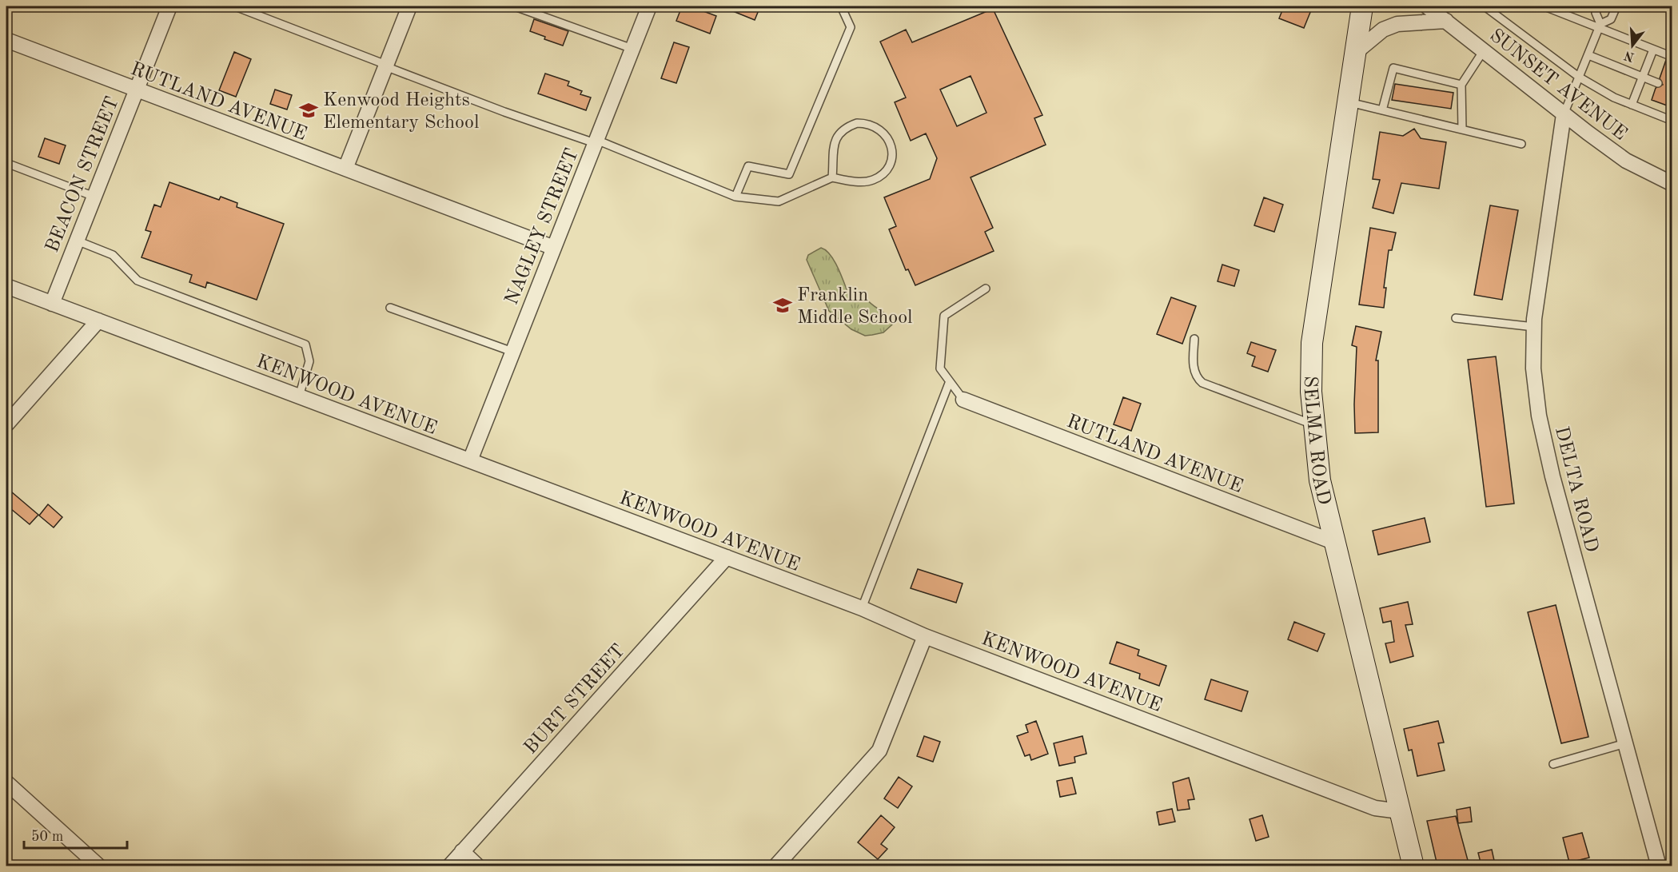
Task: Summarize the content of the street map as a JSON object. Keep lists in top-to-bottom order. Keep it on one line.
{"streets":{"street":["SUNSET AVENUE","RUTLAND AVENUE","BEACON STREET","NAGLEY STREET","KENWOOD AVENUE","SELMA ROAD","DELTA ROAD","BURT STREET"]},"crossings":[["SUNSET AVENUE","DELTA ROAD"],["RUTLAND AVENUE","BEACON STREET"],["RUTLAND AVENUE","NAGLEY STREET"],["RUTLAND AVENUE","SELMA ROAD"],["BEACON STREET","KENWOOD AVENUE"],["NAGLEY STREET","KENWOOD AVENUE"],["KENWOOD AVENUE","SELMA ROAD"],["KENWOOD AVENUE","BURT STREET"]],"places":{"school or university":["Kenwood Heights Elementary School","Franklin Middle School"]},"scale_bar":"50 m","north":"bottom"}
